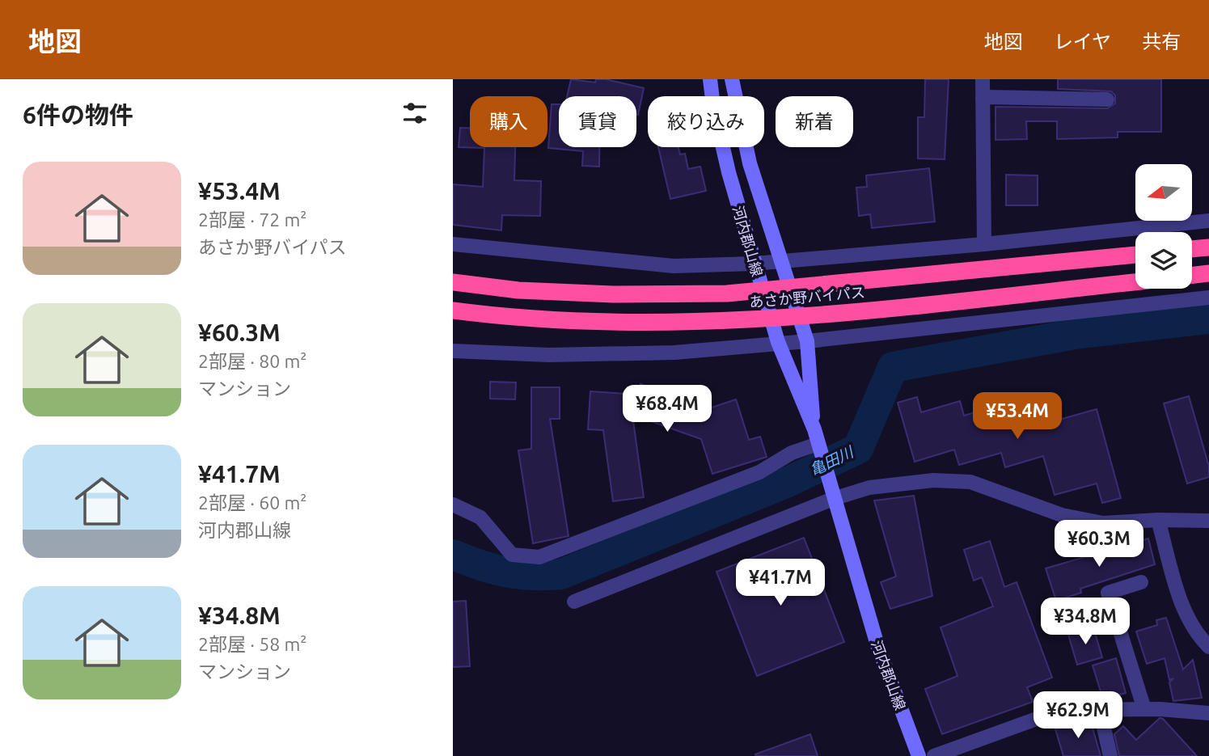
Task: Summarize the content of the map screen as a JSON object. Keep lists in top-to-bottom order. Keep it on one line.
{"streets":{"highway":["あさか野バイパス"],"main road":["河内郡山線"]},"water":["亀田川"],"north":"left","page":{"header":"地図","nav":["地図","レイヤ","共有"],"heading":"6件の物件","chip":["購入","賃貸","絞り込み","新着"],"list":[{"name":"¥53.4M","note":"2部屋 · 72 m² · あさか野バイパス"},{"name":"¥60.3M","note":"2部屋 · 80 m² · マンション"},{"name":"¥41.7M","note":"2部屋 · 60 m² · 河内郡山線"},{"name":"¥34.8M","note":"2部屋 · 58 m² · マンション"}],"price":["¥68.4M","¥53.4M","¥60.3M","¥41.7M","¥34.8M","¥62.9M"]}}
